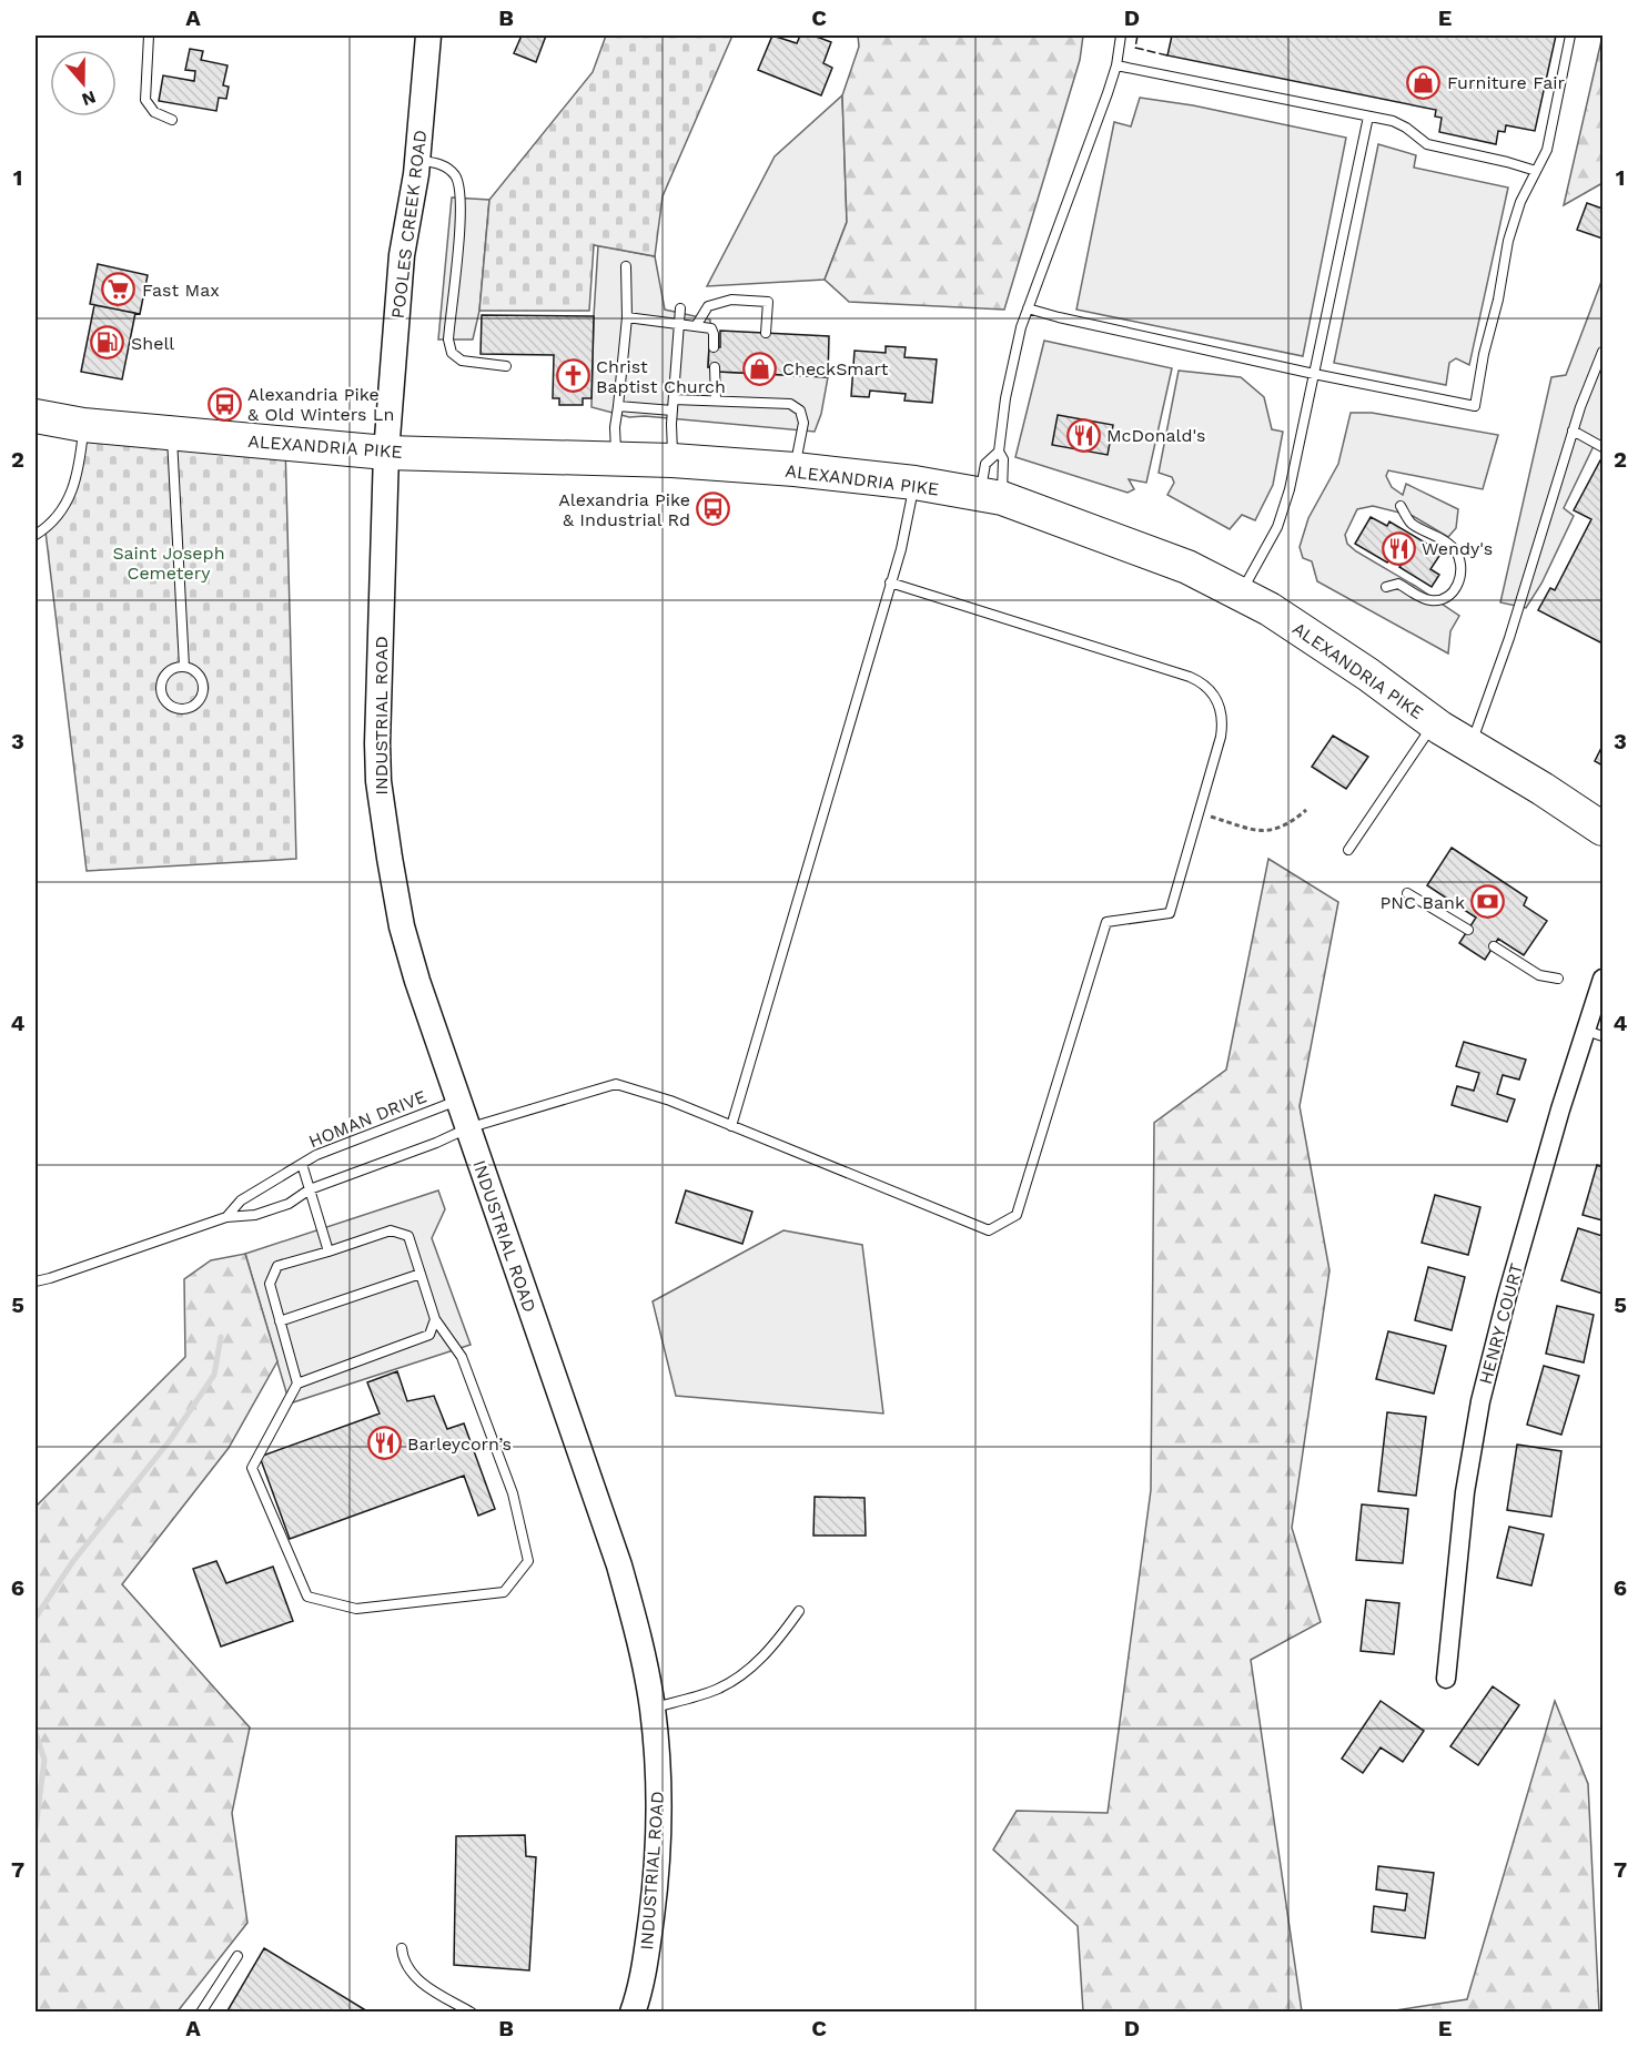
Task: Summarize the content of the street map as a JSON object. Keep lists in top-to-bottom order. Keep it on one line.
{"streets":{"highway":["ALEXANDRIA PIKE"],"main road":["POOLES CREEK ROAD","INDUSTRIAL ROAD"],"street":["HENRY COURT"],"lane":["HOMAN DRIVE"]},"crossings":[["POOLES CREEK ROAD","ALEXANDRIA PIKE"],["POOLES CREEK ROAD","INDUSTRIAL ROAD"],["ALEXANDRIA PIKE","INDUSTRIAL ROAD"],["INDUSTRIAL ROAD","HOMAN DRIVE"]],"parks":["Saint Joseph Cemetery"],"places":{"shop":["Furniture Fair","CheckSmart"],"supermarket":["Fast Max"],"fuel station":["Shell"],"church":["Christ Baptist Church"],"bus stop":["Alexandria Pike & Old Winters Ln","Alexandria Pike & Industrial Rd"],"restaurant":["McDonald's","Wendy's","Barleycorn’s"],"bank":["PNC Bank"]},"north":"bottom","grid":{"columns":["A","B","C","D","E"],"rows":["1","2","3","4","5","6","7"]}}
